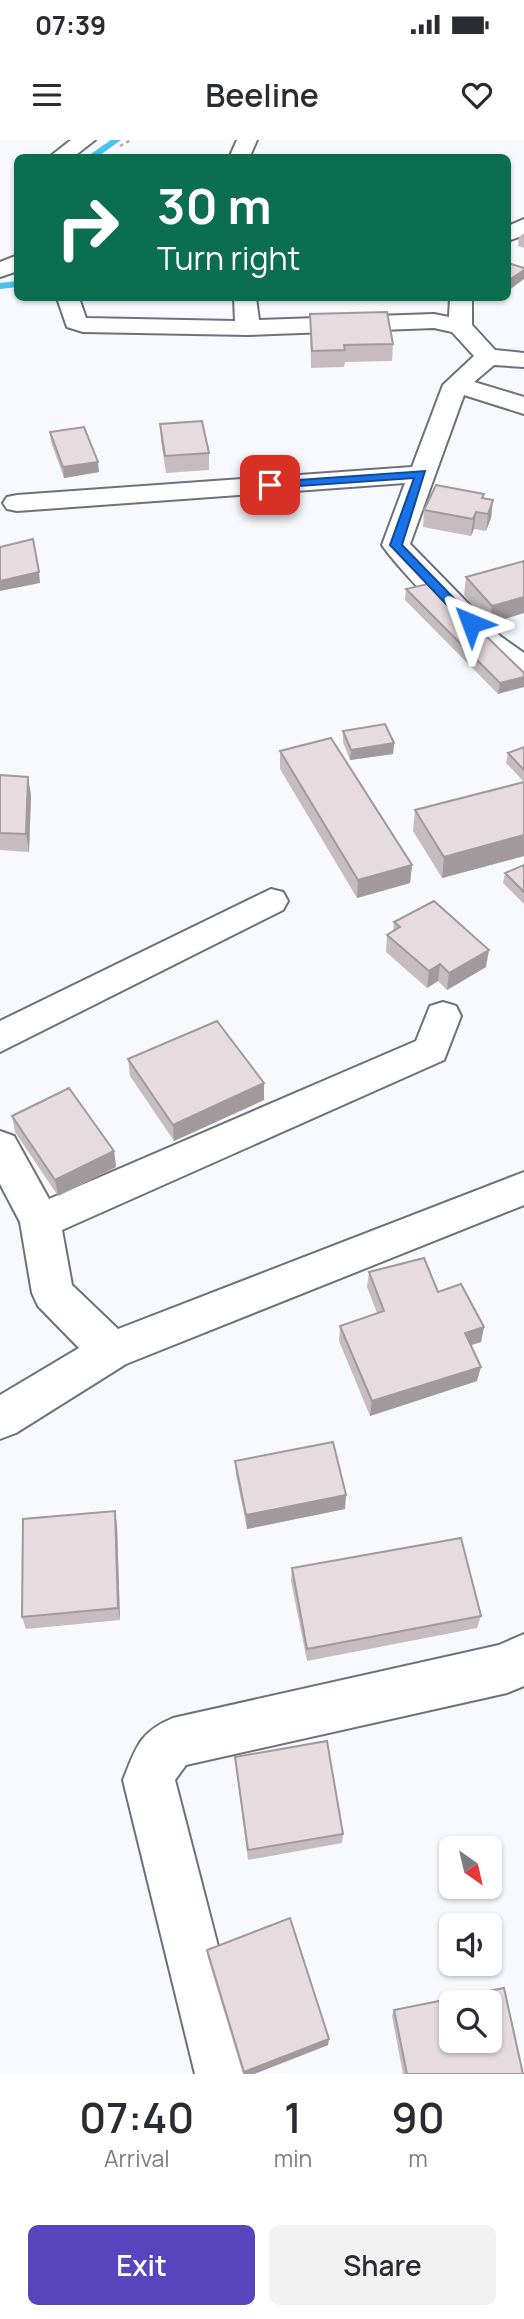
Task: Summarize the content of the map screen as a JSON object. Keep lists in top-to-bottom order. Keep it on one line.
{"north":"bottom right","page":{"status":"07:39","header":"Beeline","turn":["30 m","Turn right"],"eta":["07:40","Arrival","1","min","90","m"],"buttons":["Exit","Share"]}}
